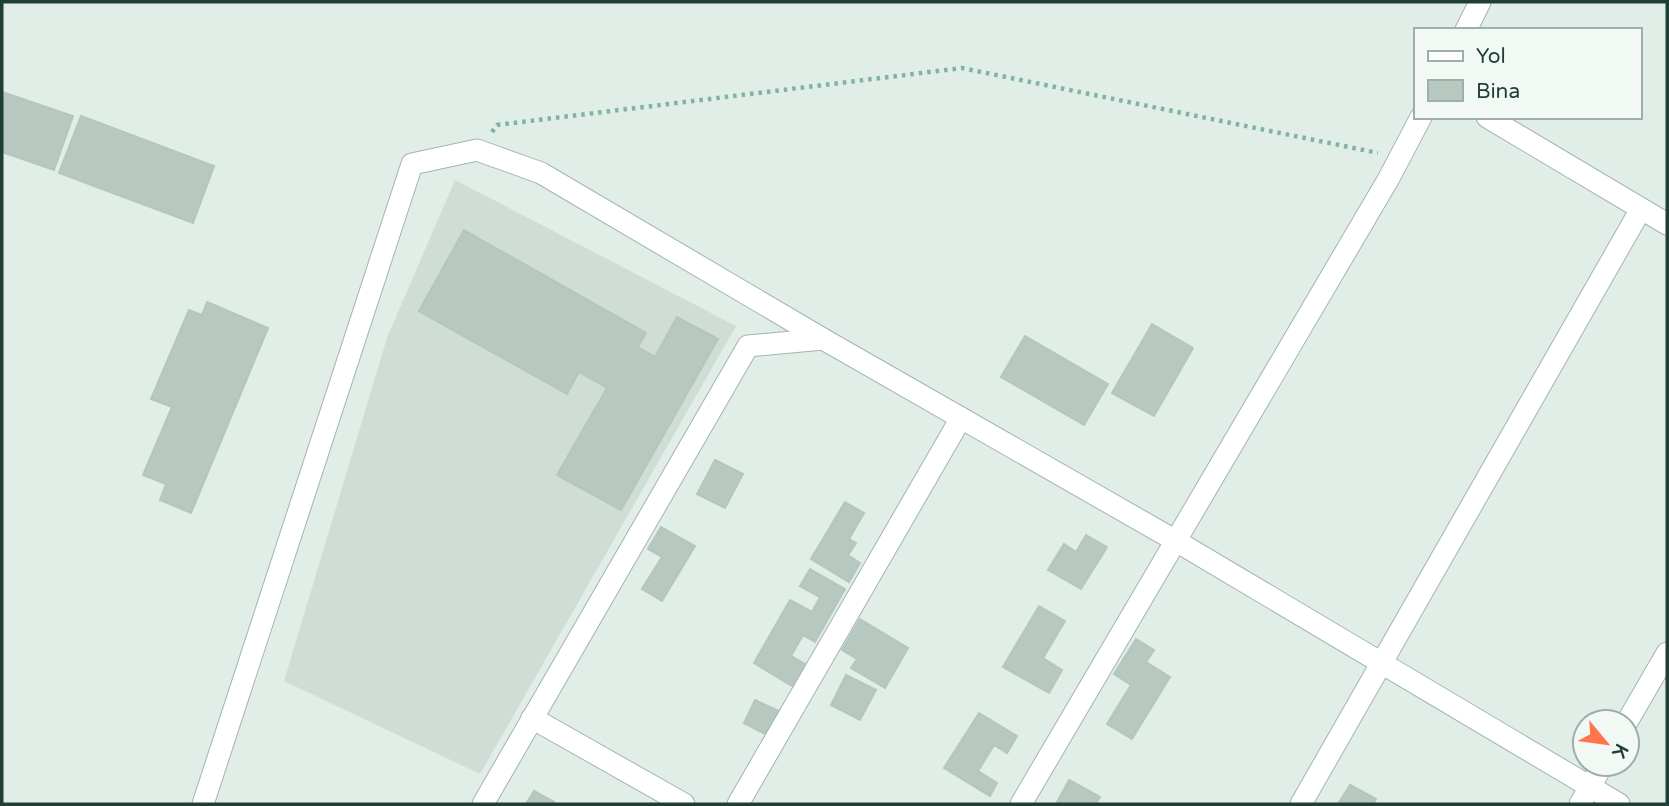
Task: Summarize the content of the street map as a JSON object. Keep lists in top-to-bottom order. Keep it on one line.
{"legend":["Yol","Bina"],"north":"bottom right"}
